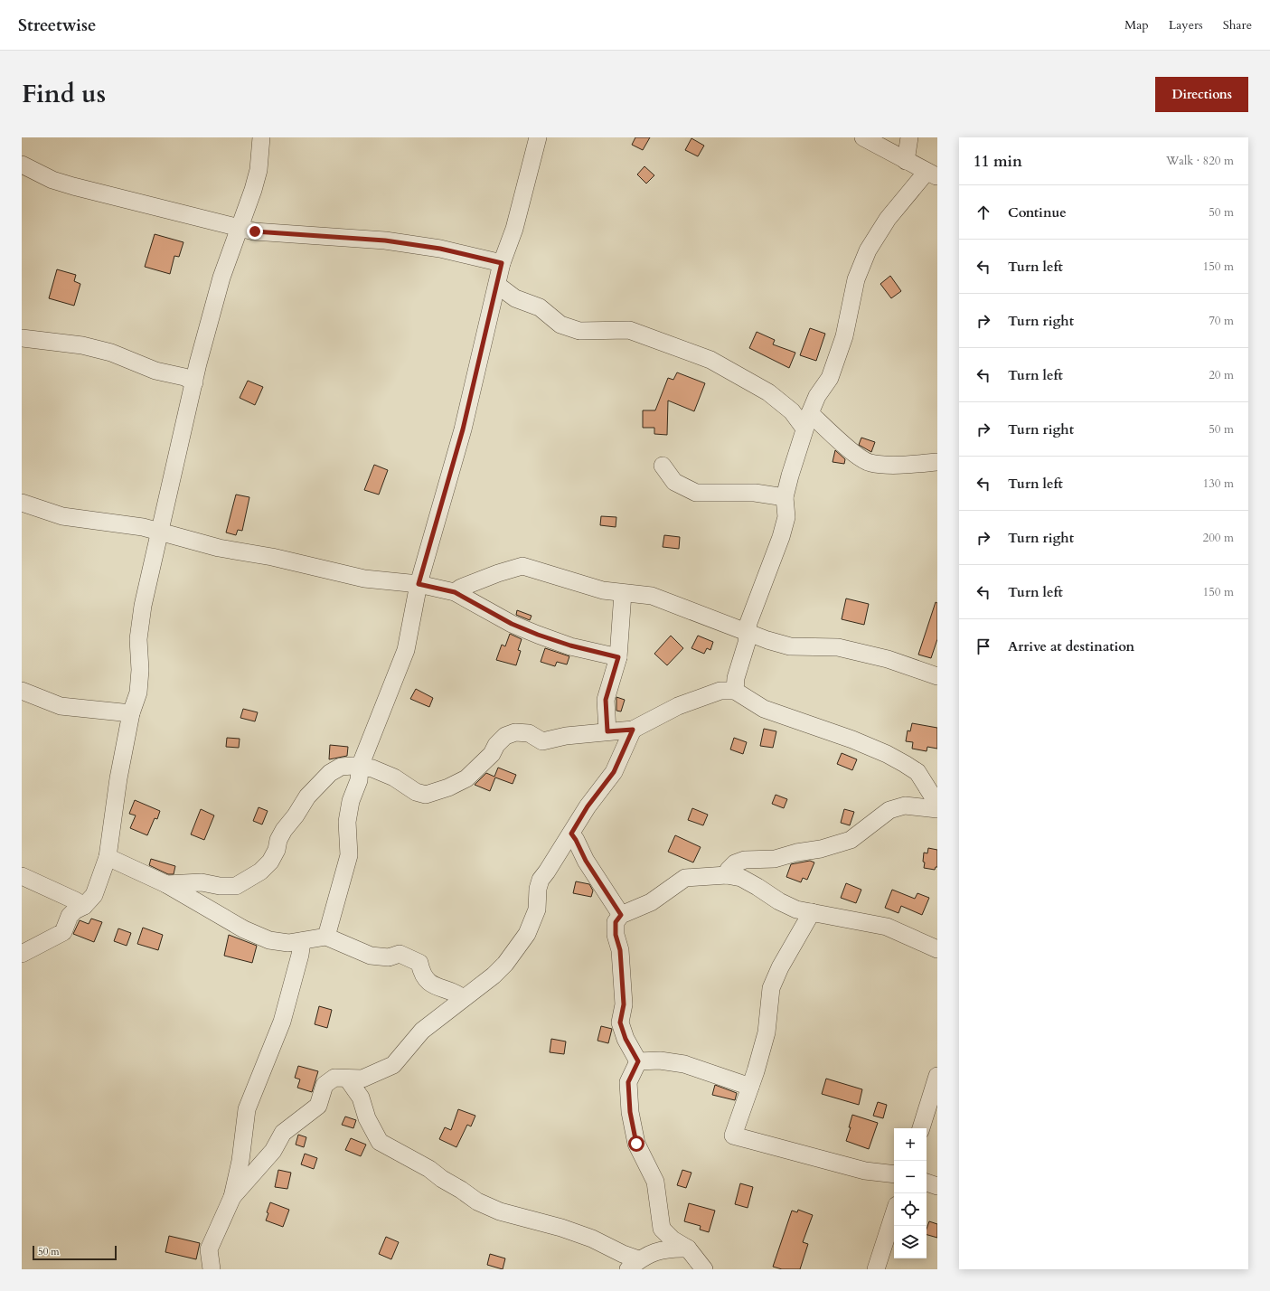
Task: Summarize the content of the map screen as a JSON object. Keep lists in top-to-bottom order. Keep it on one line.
{"scale_bar":"50 m","page":{"header":"Streetwise","nav":["Map","Layers","Share"],"title":"Find us","buttons":"Directions","heading":["11 min","Walk · 820 m"],"list":[["Continue","50 m"],["Turn left","150 m"],["Turn right","70 m"],["Turn left","20 m"],["Turn right","50 m"],["Turn left","130 m"],["Turn right","200 m"],["Turn left","150 m"],"Arrive at destination"],"map_buttons":["+","−"],"scale":"50 m"}}
